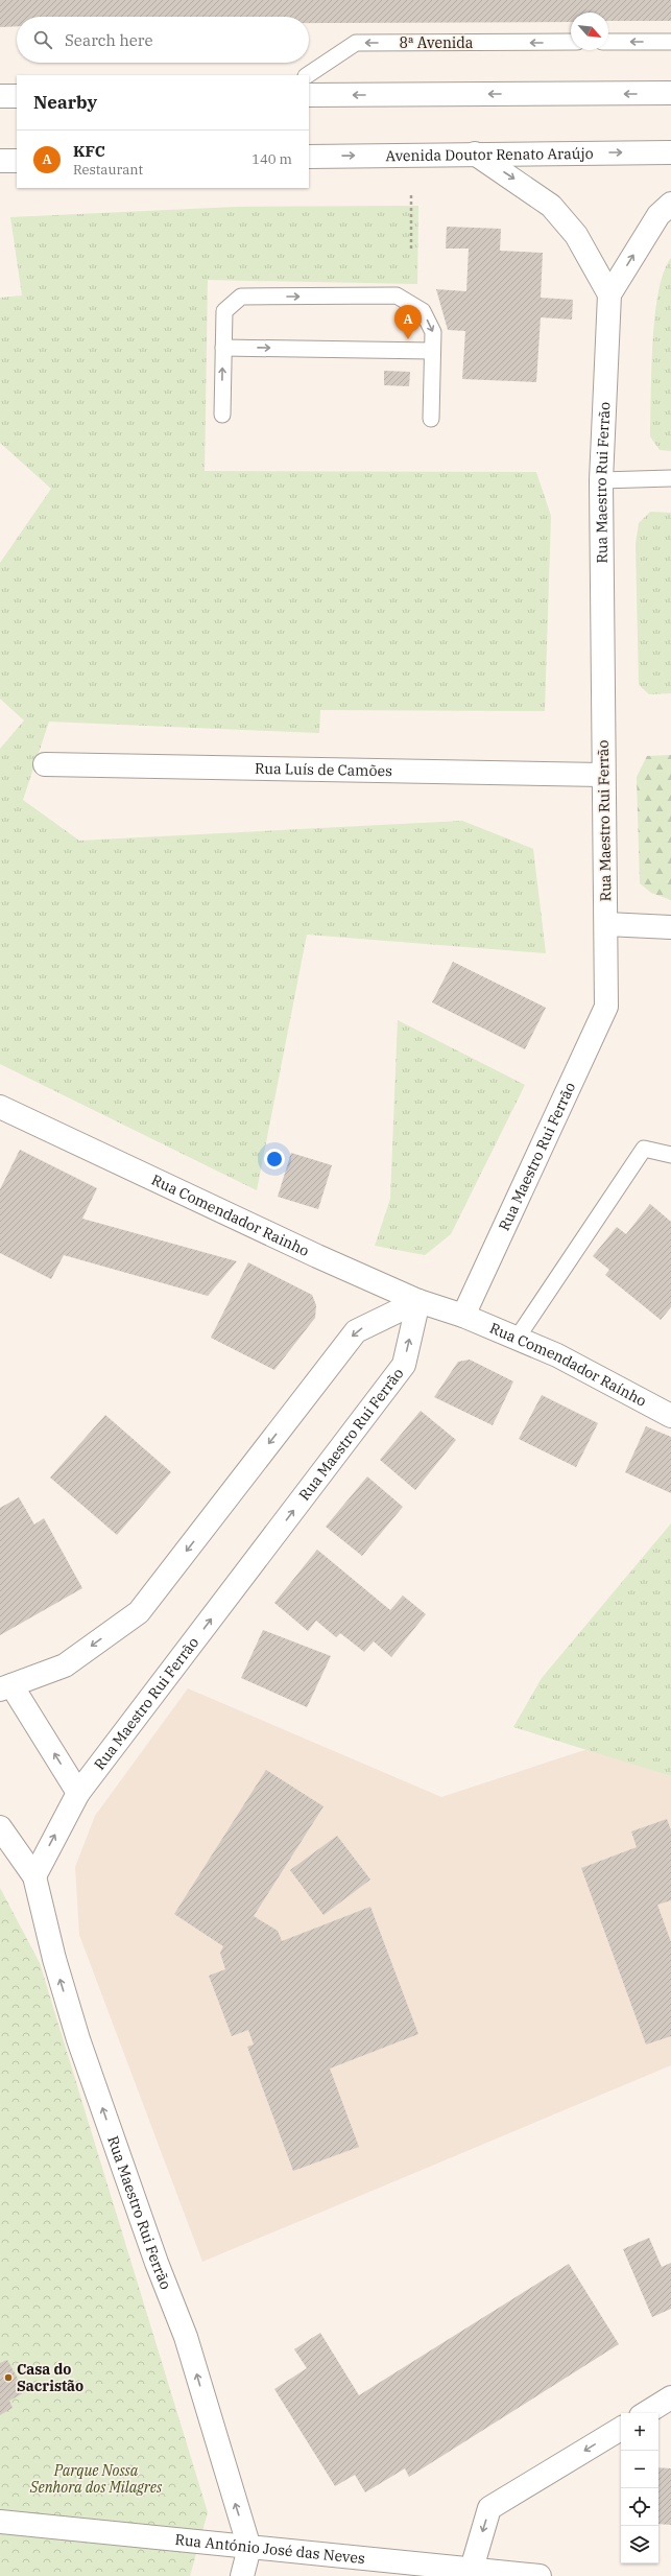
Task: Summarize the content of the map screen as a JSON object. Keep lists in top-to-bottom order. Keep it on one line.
{"streets":{"street":["Avenida Doutor Renato Araújo","Rua Maestro Rui Ferrão","Rua Luís de Camões","Rua Comendador Rainho","Rua Comendador Raínho","Rua António José das Neves"],"lane":["8ª Avenida"]},"crossings":[["Rua Maestro Rui Ferrão","Rua Luís de Camões"],["Rua Maestro Rui Ferrão","Rua Comendador Rainho"],["Rua Maestro Rui Ferrão","Rua Comendador Raínho"],["Rua Maestro Rui Ferrão","Rua António José das Neves"],["Rua Comendador Rainho","Rua Comendador Raínho"]],"one_way":["8ª Avenida","Rua Maestro Rui Ferrão"],"parks":["Parque Nossa Senhora dos Milagres"],"places":["Casa do Sacristão"],"north":"bottom right","page":{"search":"Search here","heading":"Nearby","list":[{"mark":"A","name":"KFC","note":"Restaurant","value":"140 m"}],"pins":"A","map_buttons":["+","−"]}}
